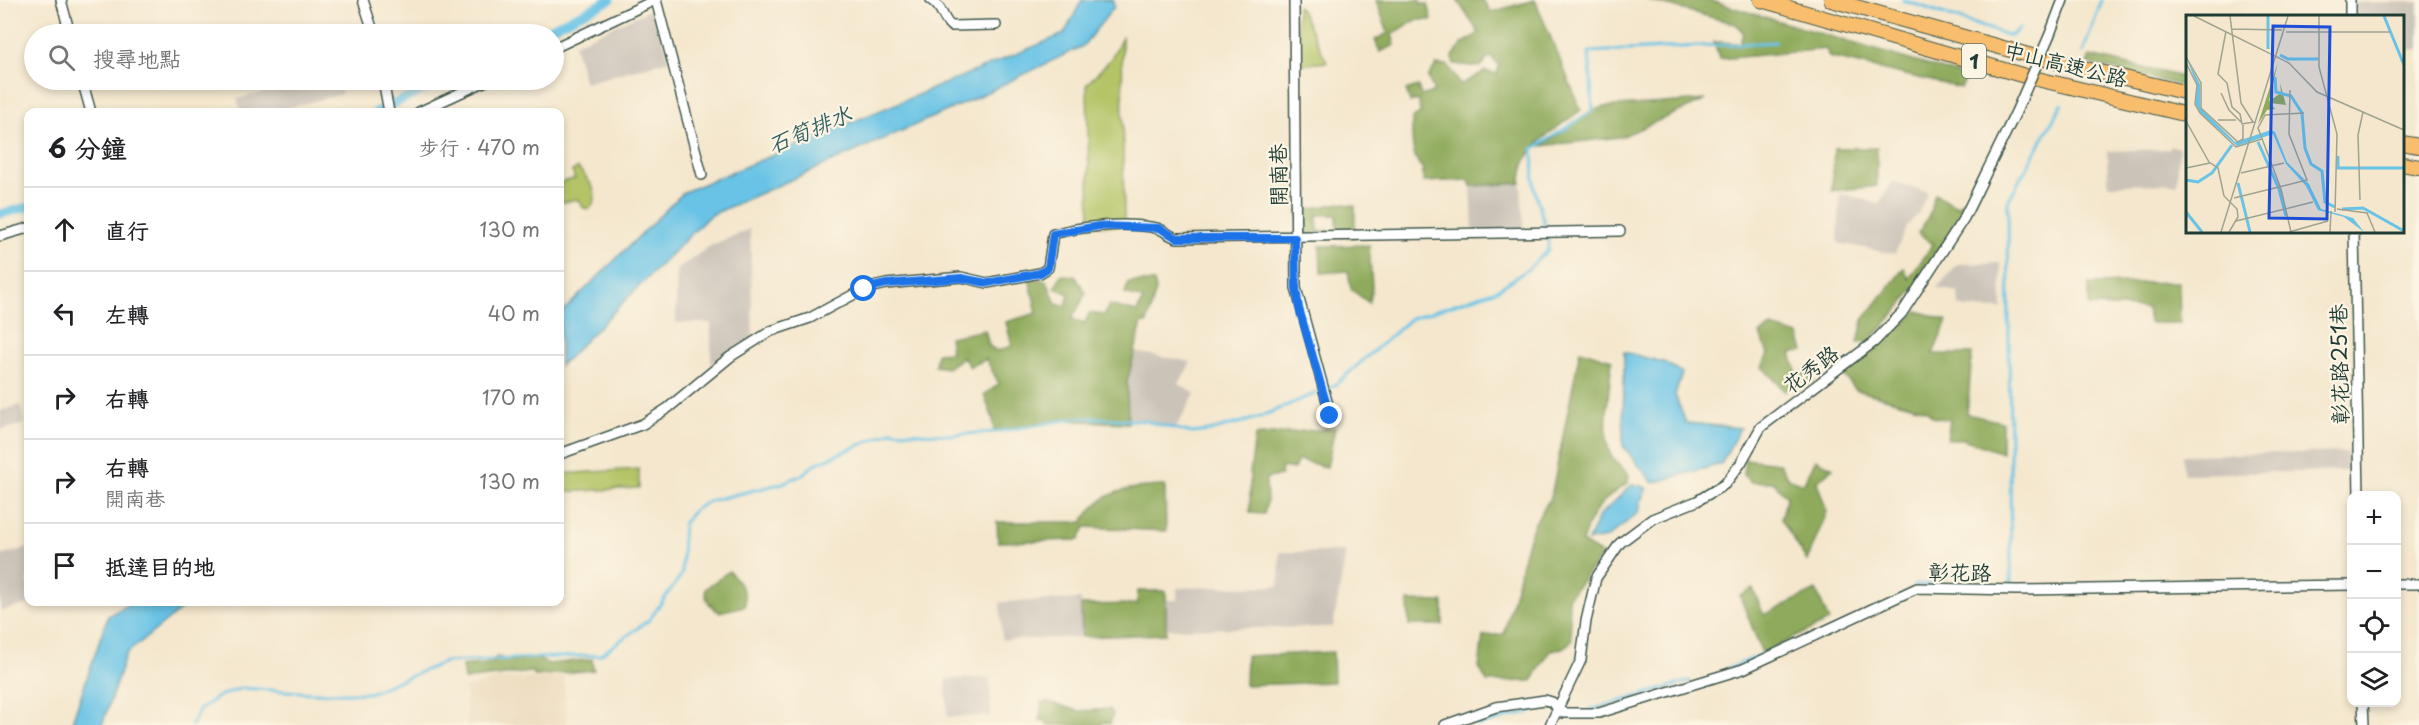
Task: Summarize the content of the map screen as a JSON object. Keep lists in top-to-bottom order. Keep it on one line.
{"streets":{"highway":["1","中山高速公路"],"street":["開南巷","彰花路251巷","花秀路","彰花路"]},"crossings":[["花秀路","彰花路"]],"water":["石筍排水"],"page":{"search":"搜尋地點","heading":["6 分鐘","步行 · 470 m"],"list":[["直行","130 m"],["左轉","40 m"],["右轉","170 m"],["右轉","開南巷","130 m"],"抵達目的地"],"map_buttons":["+","−"]}}
